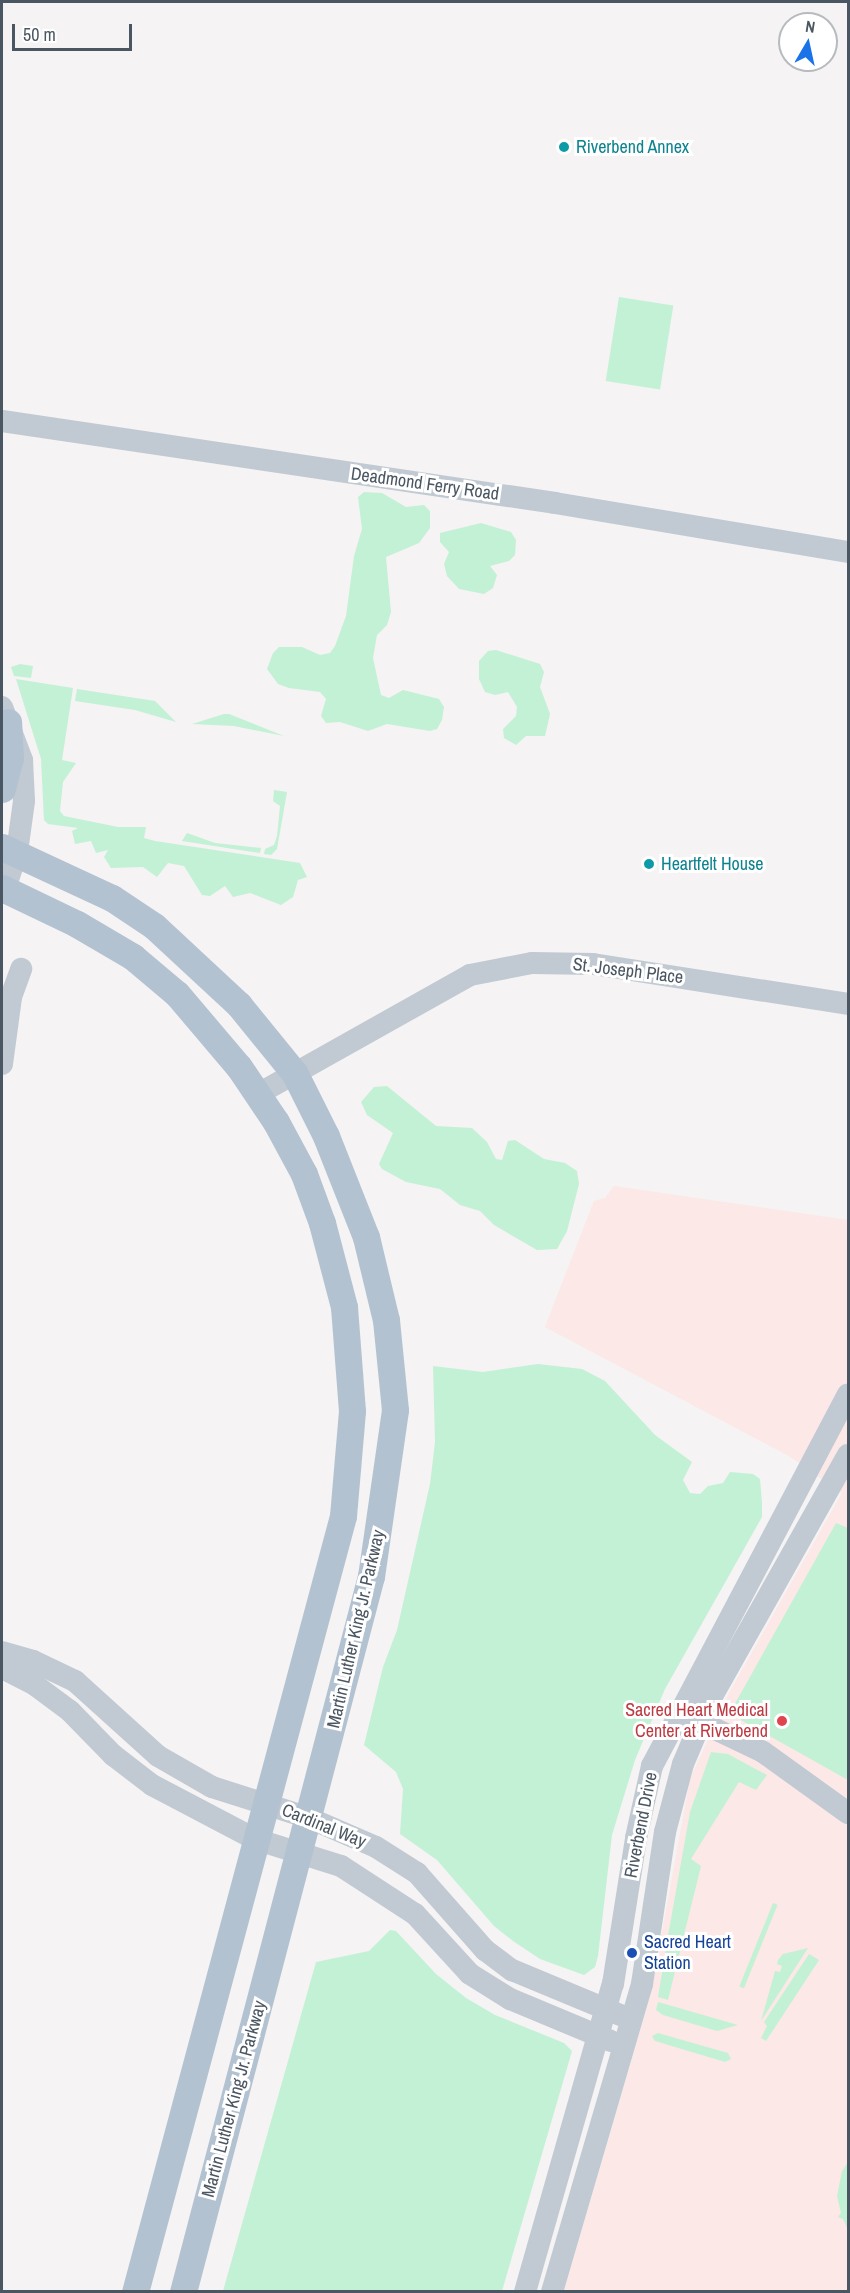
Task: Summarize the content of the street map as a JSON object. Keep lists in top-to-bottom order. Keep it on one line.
{"streets":{"main road":["Martin Luther King Jr. Parkway"],"street":["Deadmond Ferry Road","St. Joseph Place","Riverbend Drive","Cardinal Way"]},"crossings":[["St. Joseph Place","Martin Luther King Jr. Parkway"],["Martin Luther King Jr. Parkway","Cardinal Way"],["Riverbend Drive","Cardinal Way"]],"places":["Riverbend Annex","Heartfelt House","Sacred Heart Medical Center at Riverbend","Sacred Heart Station"],"scale_bar":"50 m","north":"top"}
